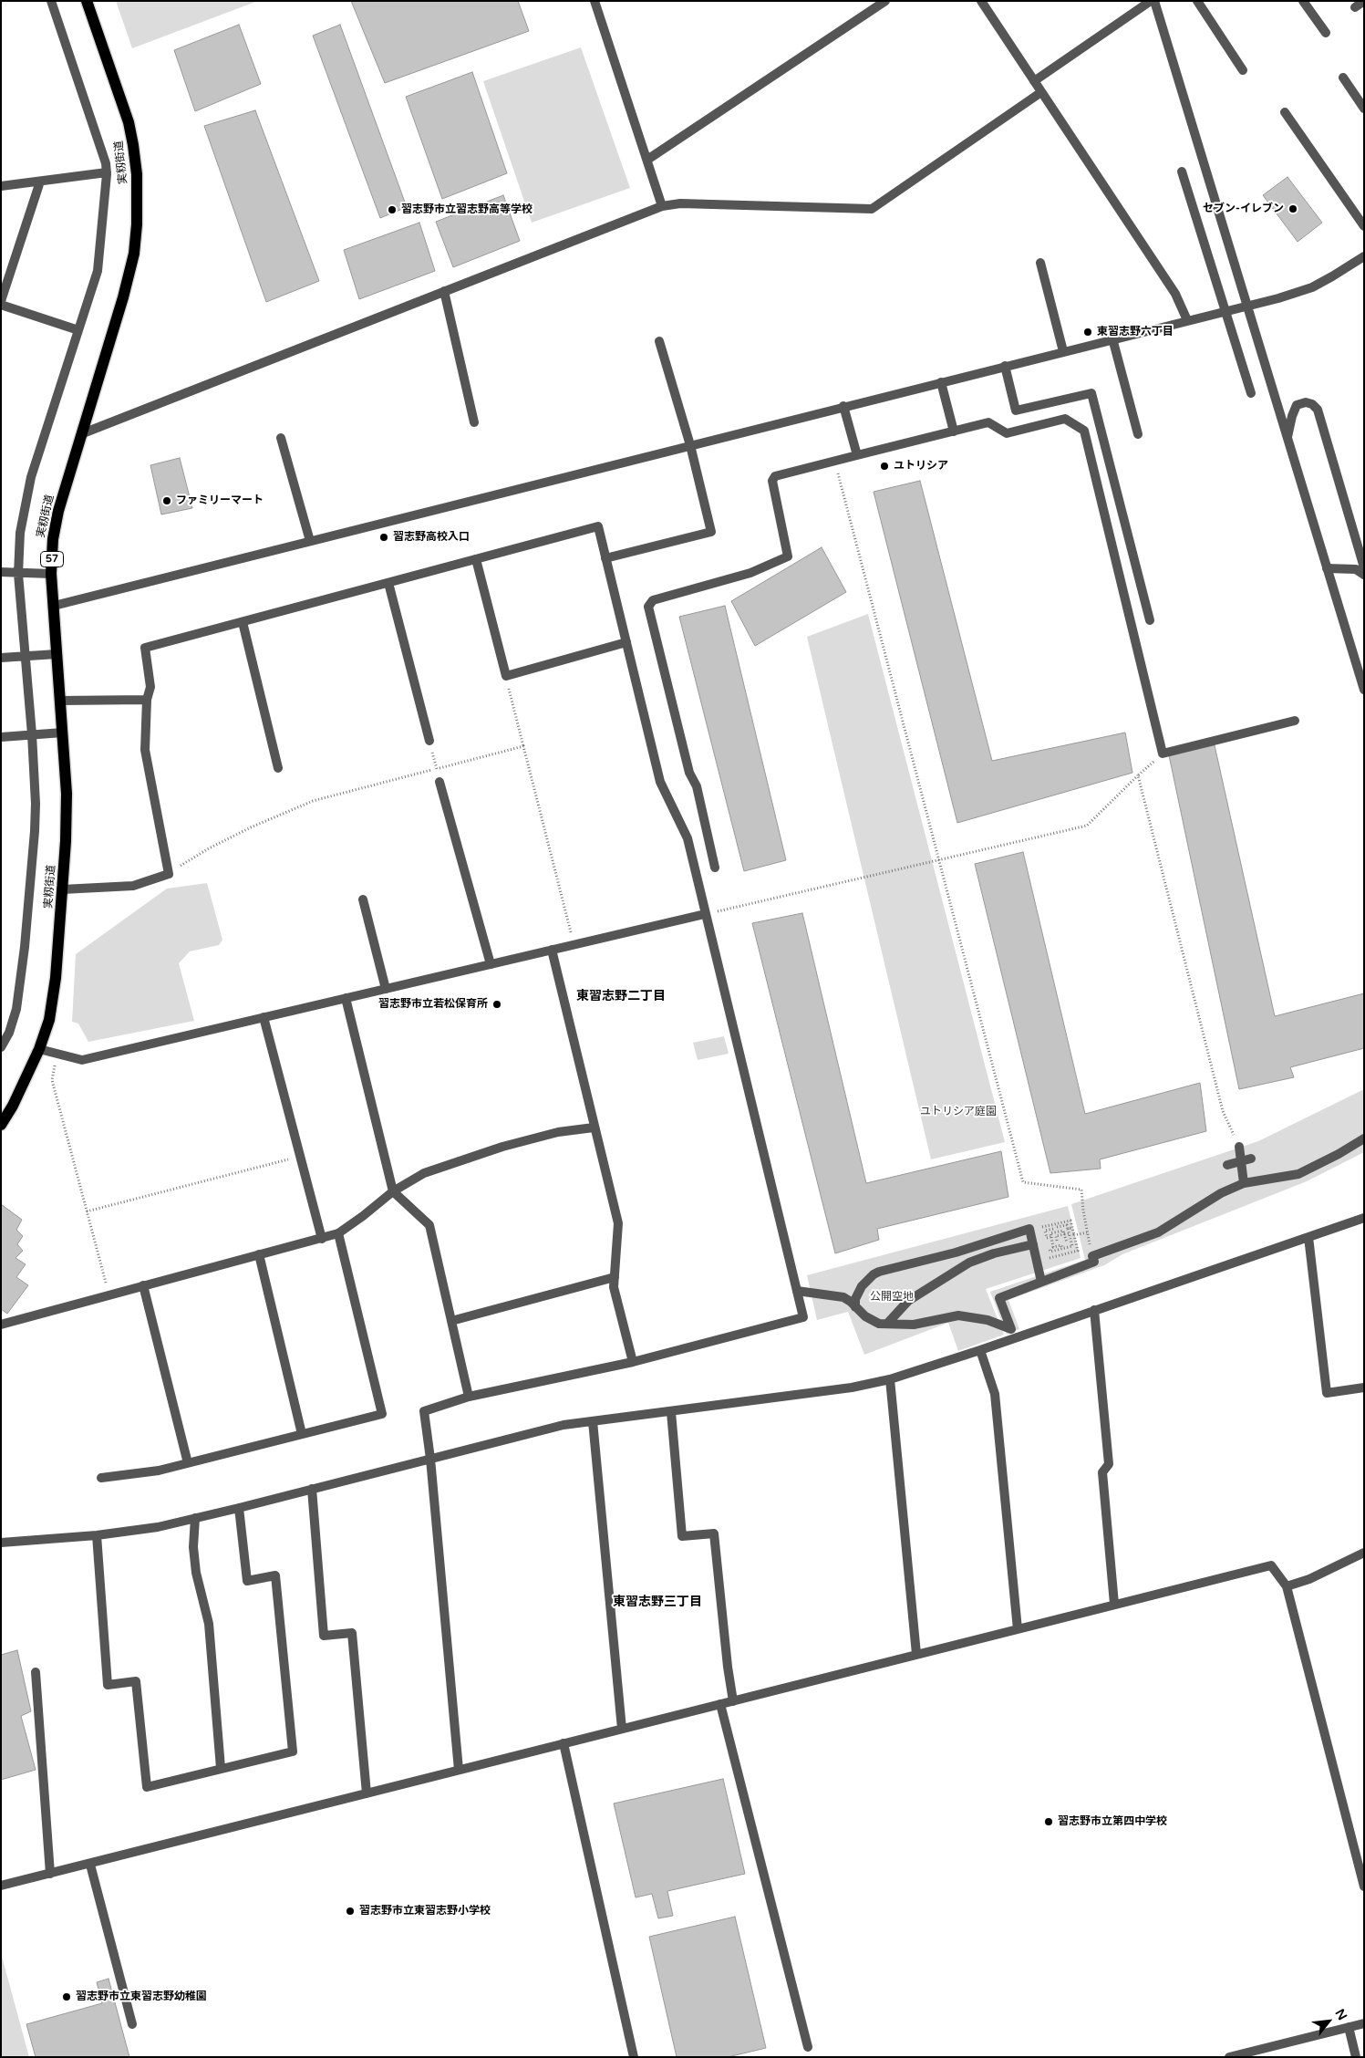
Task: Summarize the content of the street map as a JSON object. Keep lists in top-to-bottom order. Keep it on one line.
{"streets":{"main road":["実籾街道","57"]},"districts":["東習志野二丁目","東習志野三丁目"],"parks":["ユトリシア庭園","公開空地"],"places":["セブン-イレブン","習志野市立習志野高等学校","東習志野六丁目","ユトリシア","ファミリーマート","習志野高校入口","習志野市立若松保育所","習志野市立第四中学校","習志野市立東習志野小学校","習志野市立東習志野幼稚園"],"north":"top right"}
